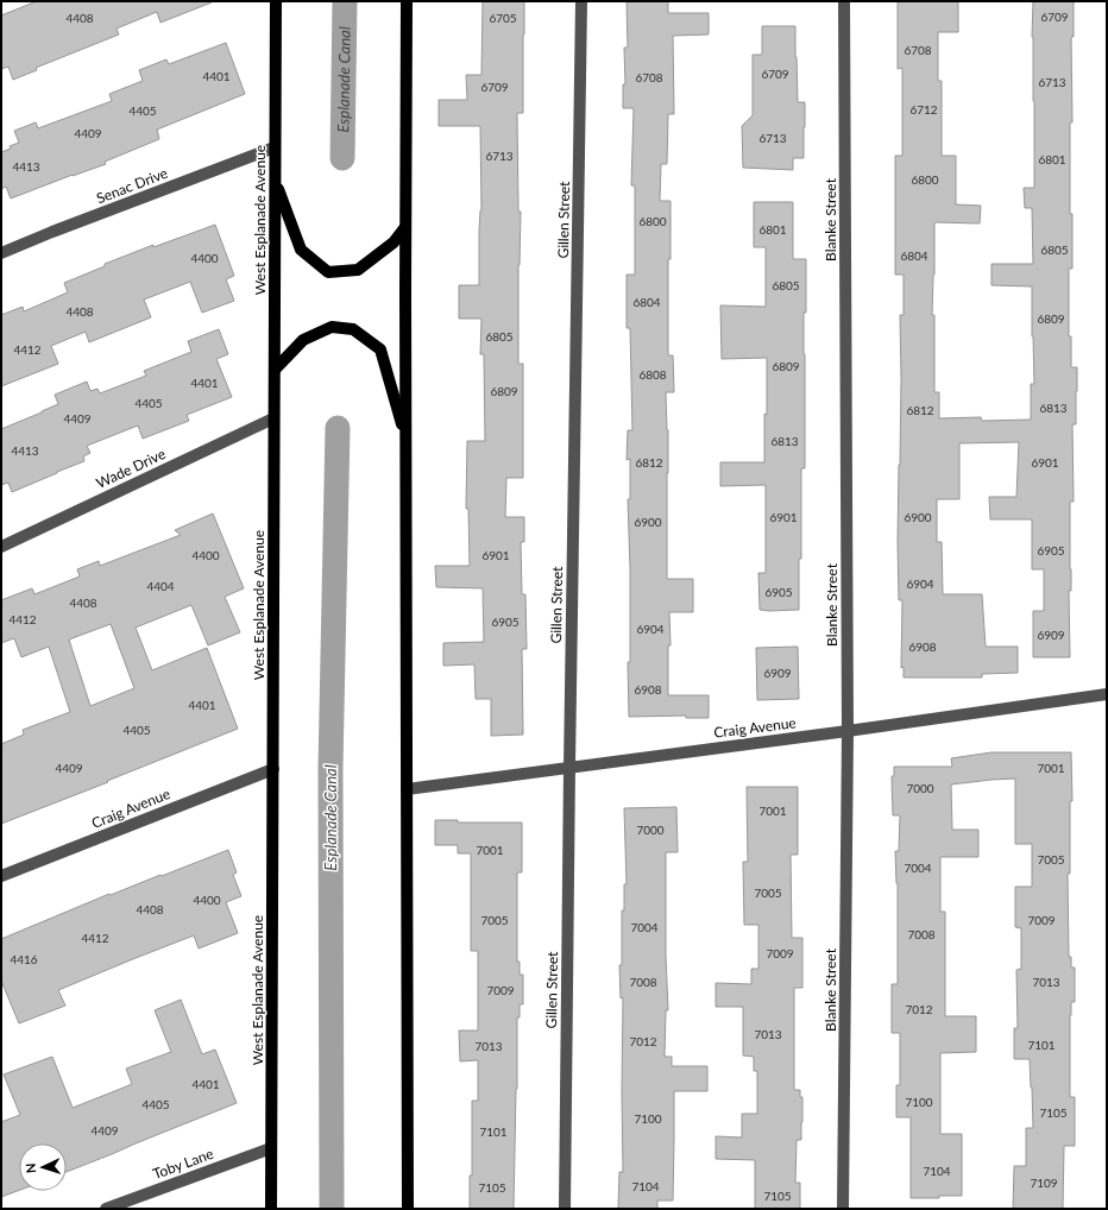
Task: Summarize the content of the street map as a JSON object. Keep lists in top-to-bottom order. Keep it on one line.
{"streets":{"main road":["West Esplanade Avenue"],"street":["Senac Drive","Gillen Street","Blanke Street","Wade Drive","Craig Avenue","Toby Lane"]},"crossings":[["Senac Drive","West Esplanade Avenue"],["West Esplanade Avenue","Wade Drive"],["West Esplanade Avenue","Craig Avenue"],["West Esplanade Avenue","Toby Lane"],["Gillen Street","Craig Avenue"],["Blanke Street","Craig Avenue"]],"water":["Esplanade Canal"],"house_numbers":["6709","4408","6705","6708","6709","4401","6708","6713","6709","6712","4405","4409","6713","6713","6801","4413","6800","6800","6801","6805","6804","4400","6805","6804","4408","6809","6805","4412","6809","6808","4401","6809","4405","6813","6812","4409","6813","4413","6812","6901","6901","6900","6900","6905","4400","6901","6904","4404","6905","4408","4412","6905","6904","6909","6908","6909","6908","4401","4405","4409","7001","7000","7001","7000","7001","7005","7004","7005","4400","4408","7005","7009","7004","7008","4412","7009","4416","7008","7013","7009","7012","7013","7012","7101","7013","4401","7100","4405","7105","7100","4409","7101","7104","7109","7104","7105","7105"],"north":"left"}
